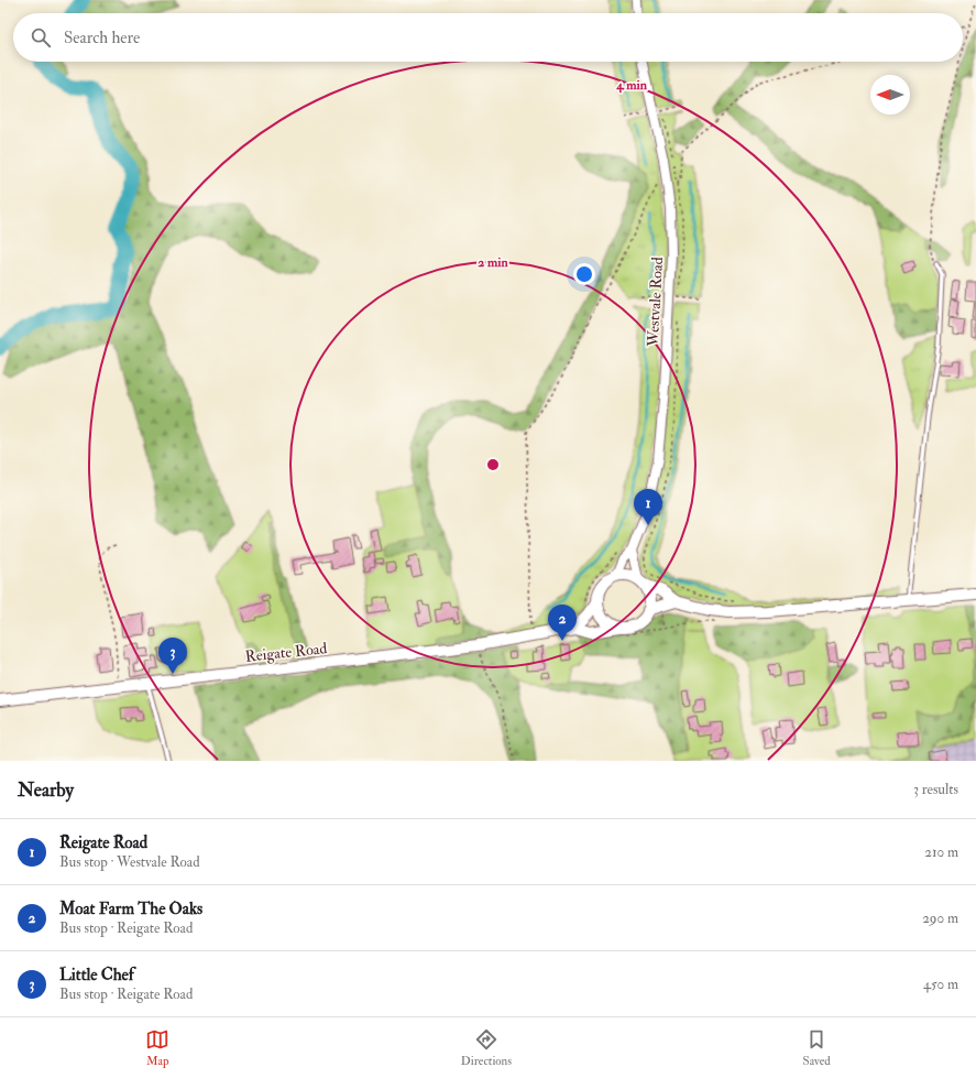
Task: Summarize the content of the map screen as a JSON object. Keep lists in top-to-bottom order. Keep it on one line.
{"streets":{"main road":["Reigate Road"],"street":["Westvale Road"]},"crossings":[["Westvale Road","Reigate Road"]],"north":"left","page":{"search":"Search here","pins":["1","2","3"],"heading":["Nearby","3 results"],"list":[{"mark":"1","name":"Reigate Road","note":"Bus stop · Westvale Road","value":"210 m"},{"mark":"2","name":"Moat Farm The Oaks","note":"Bus stop · Reigate Road","value":"290 m"},{"mark":"3","name":"Little Chef","note":"Bus stop · Reigate Road","value":"450 m"}],"nav":["Map","Directions","Saved"]},"rings":["4 min","2 min"]}
